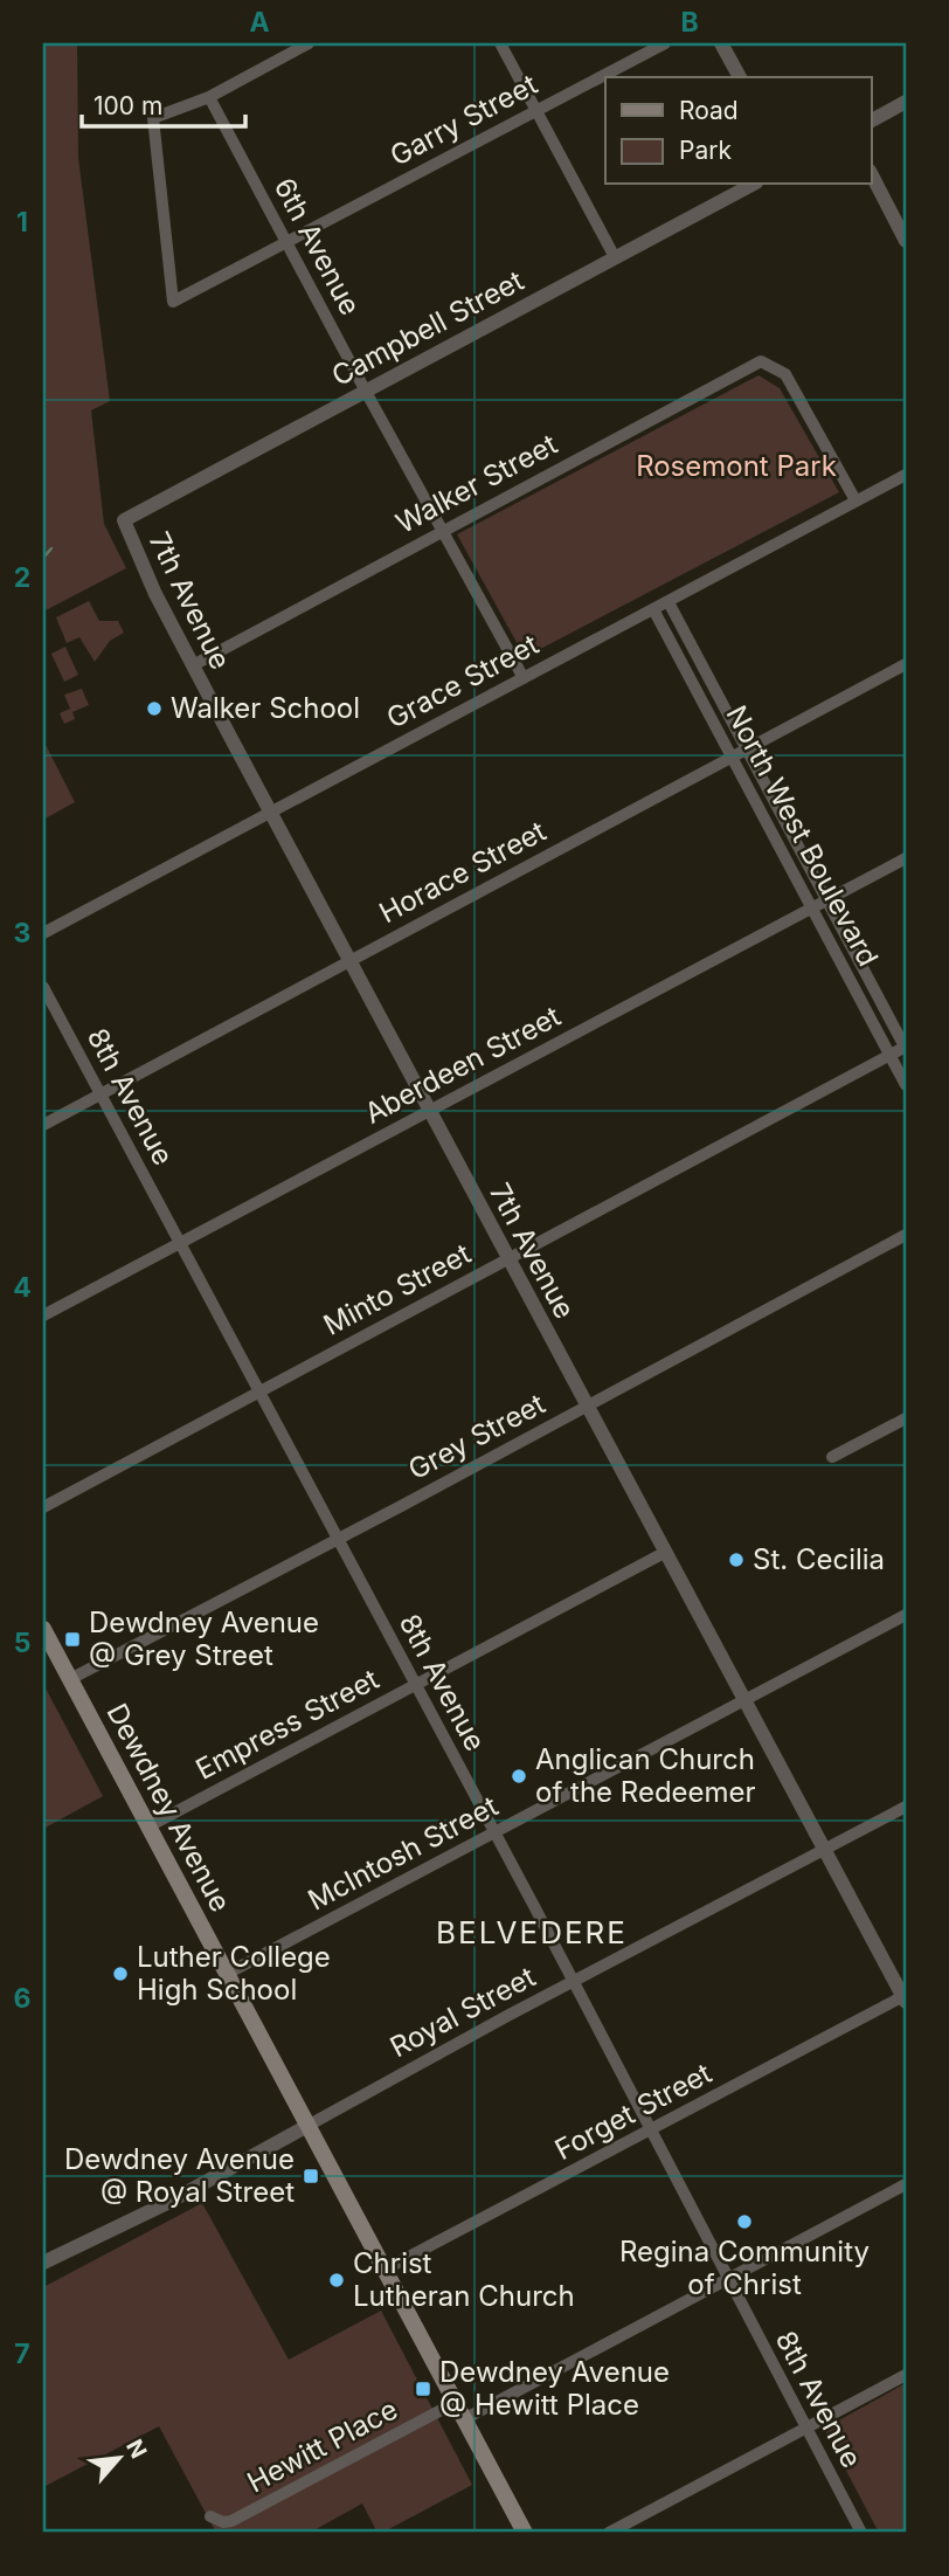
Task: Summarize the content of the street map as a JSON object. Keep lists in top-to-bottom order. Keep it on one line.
{"streets":{"main road":["Dewdney Avenue"],"street":["Garry Street","6th Avenue","Campbell Street","Walker Street","7th Avenue","Grace Street","North West Boulevard","Horace Street","Aberdeen Street","8th Avenue","Minto Street","Grey Street","Empress Street","McIntosh Street","Royal Street","Forget Street","Hewitt Place"]},"crossings":[["Garry Street","6th Avenue"],["6th Avenue","Campbell Street"],["6th Avenue","Walker Street"],["6th Avenue","Grace Street"],["Campbell Street","7th Avenue"],["Walker Street","7th Avenue"],["Walker Street","Grace Street"],["7th Avenue","Grace Street"],["7th Avenue","Horace Street"],["7th Avenue","Aberdeen Street"],["7th Avenue","Minto Street"],["7th Avenue","Grey Street"],["7th Avenue","Empress Street"],["7th Avenue","McIntosh Street"],["7th Avenue","Royal Street"],["7th Avenue","Forget Street"],["Grace Street","North West Boulevard"],["North West Boulevard","Horace Street"],["North West Boulevard","Aberdeen Street"],["North West Boulevard","Minto Street"],["Horace Street","8th Avenue"],["Aberdeen Street","8th Avenue"],["8th Avenue","Minto Street"],["8th Avenue","Grey Street"],["8th Avenue","Empress Street"],["8th Avenue","McIntosh Street"],["8th Avenue","Royal Street"],["8th Avenue","Forget Street"],["Grey Street","Dewdney Avenue"],["Empress Street","Dewdney Avenue"],["Dewdney Avenue","McIntosh Street"],["Dewdney Avenue","Royal Street"],["Dewdney Avenue","Forget Street"],["Dewdney Avenue","Hewitt Place"]],"districts":["BELVEDERE"],"parks":["Rosemont Park"],"places":{"other":["Walker School","St. Cecilia","Anglican Church of the Redeemer","Luther College High School","Regina Community of Christ","Christ Lutheran Church"],"transit":["Dewdney Avenue @ Grey Street","Dewdney Avenue @ Royal Street","Dewdney Avenue @ Hewitt Place"]},"legend":["Road","Park"],"scale_bar":"100 m","north":"top right","grid":{"columns":["A","B"],"rows":["1","2","3","4","5","6","7"]}}
